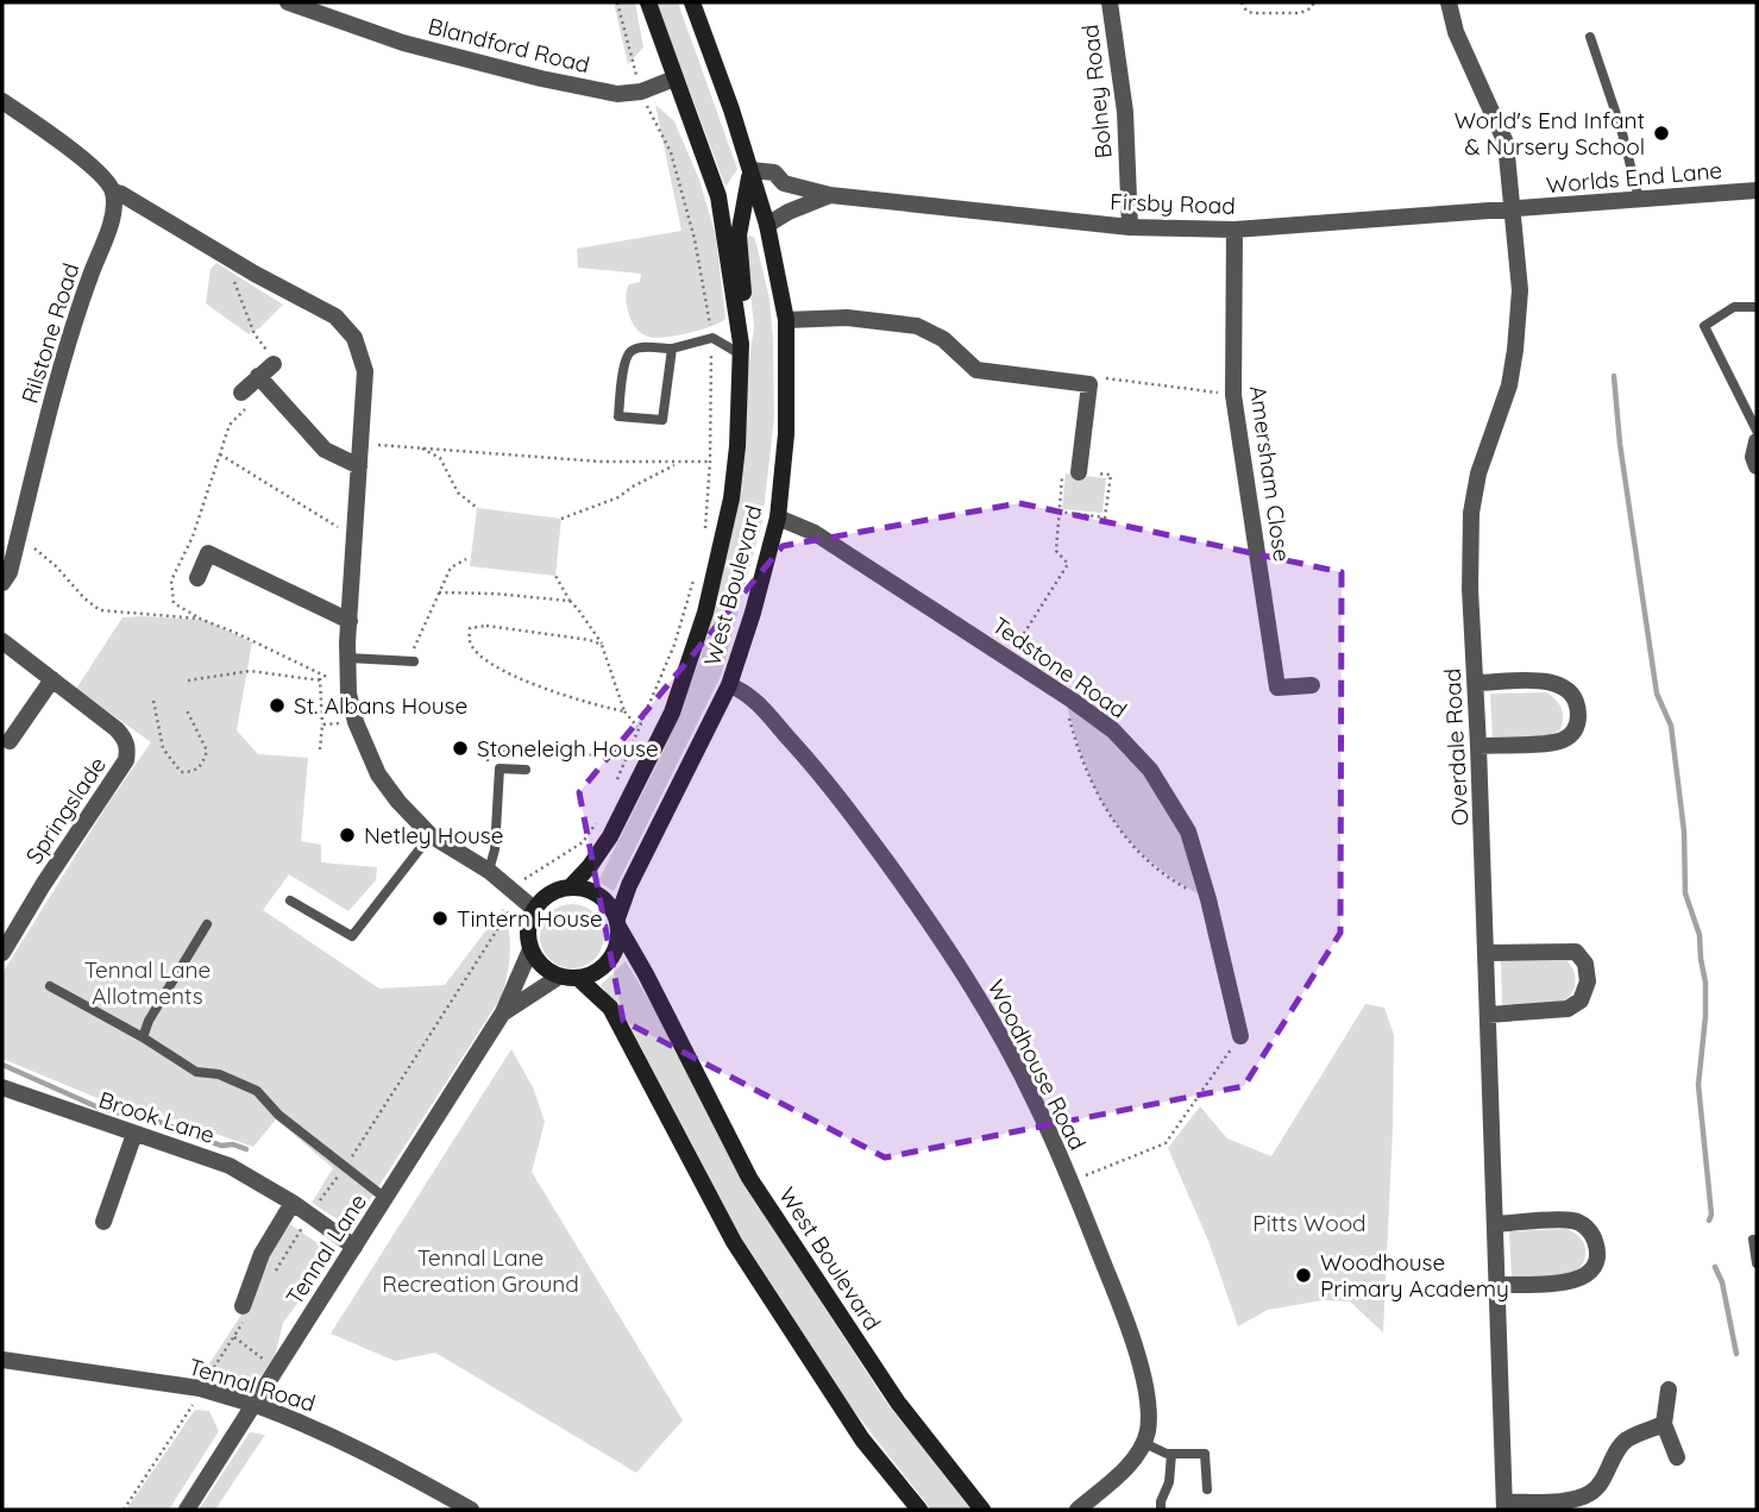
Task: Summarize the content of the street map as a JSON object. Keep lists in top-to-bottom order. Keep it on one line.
{"streets":{"main road":["West Boulevard"],"street":["Blandford Road","Bolney Road","Worlds End Lane","Firsby Road","Rilstone Road","Amersham Close","Tedstone Road","Overdale Road","Springslade","Woodhouse Road","Brook Lane","Tennal Lane","Tennal Road"]},"crossings":[["Blandford Road","West Boulevard"],["Bolney Road","Firsby Road"],["Worlds End Lane","Firsby Road"],["Worlds End Lane","Overdale Road"],["Firsby Road","Amersham Close"],["Firsby Road","West Boulevard"],["Firsby Road","Overdale Road"],["West Boulevard","Tedstone Road"],["West Boulevard","Woodhouse Road"],["West Boulevard","Tennal Lane"],["Brook Lane","Tennal Lane"],["Tennal Lane","Tennal Road"]],"parks":["Tennal Lane Allotments","Pitts Wood","Tennal Lane Recreation Ground"],"places":["World's End Infant & Nursery School","St. Albans House","Stoneleigh House","Netley House","Tintern House","Woodhouse Primary Academy"]}
